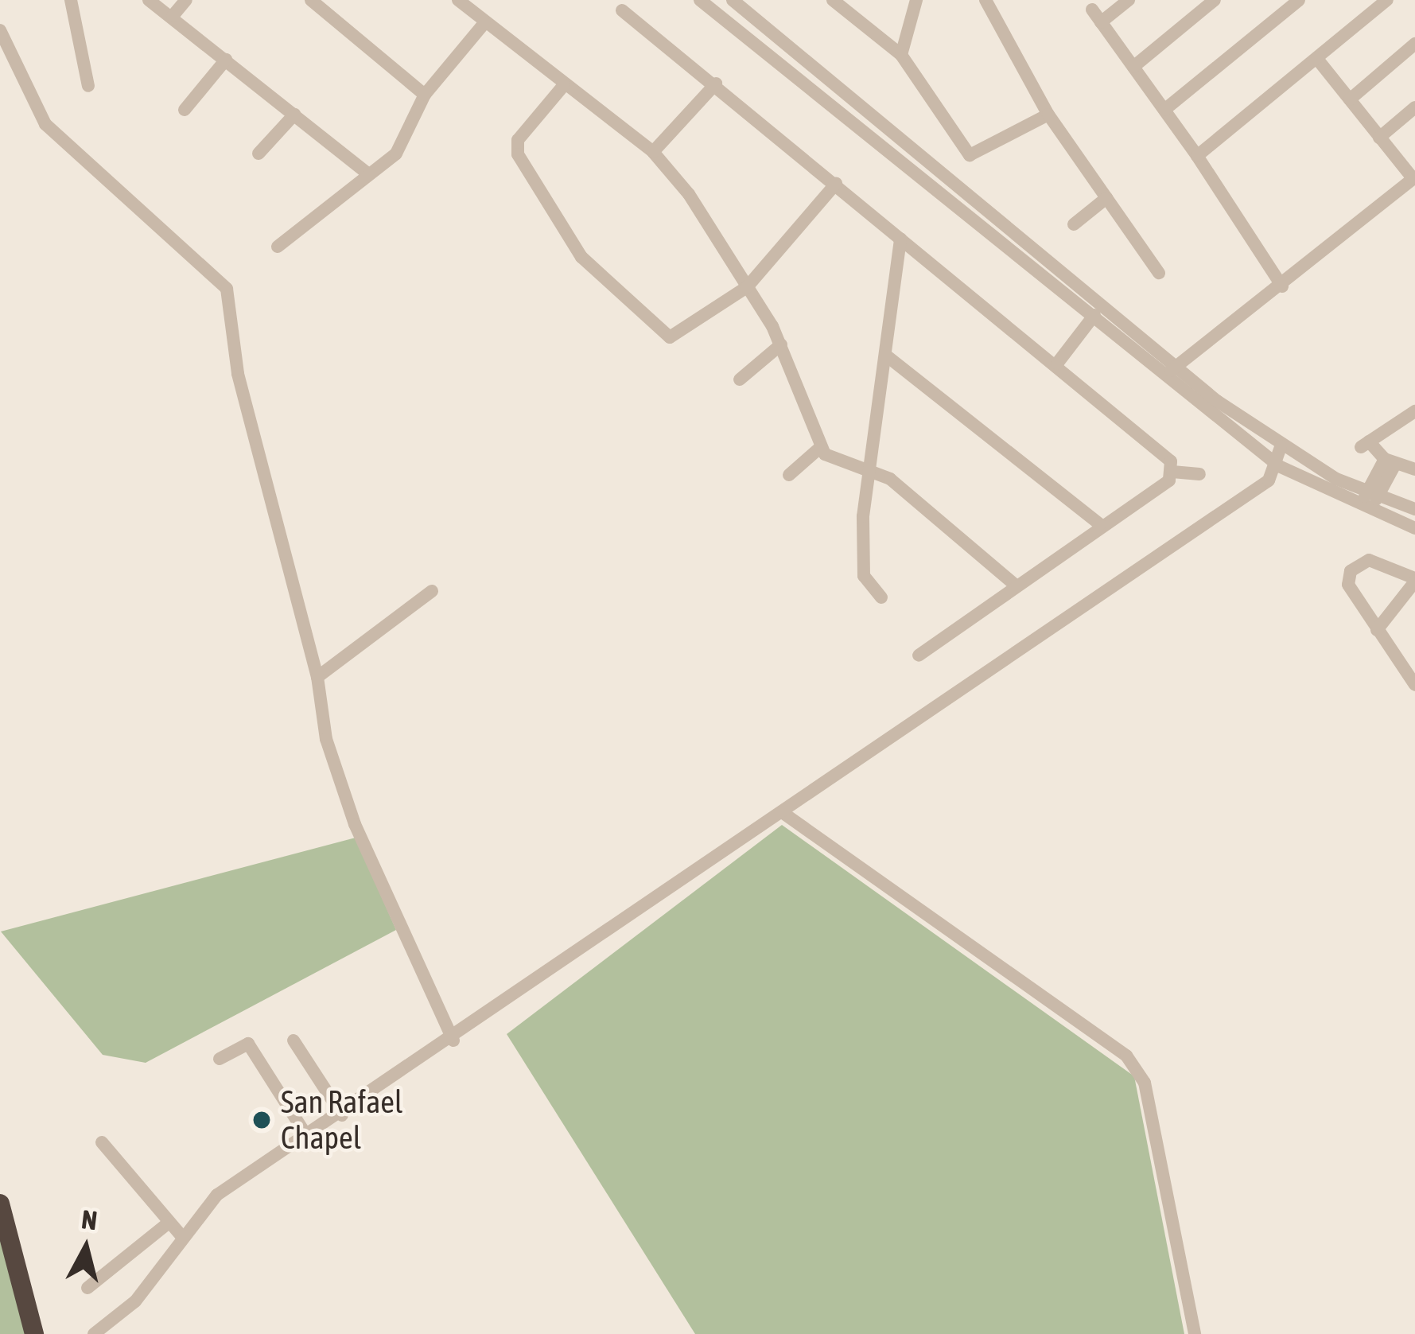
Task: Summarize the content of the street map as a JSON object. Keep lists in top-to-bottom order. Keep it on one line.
{"places":["San Rafael Chapel"],"north":"top"}
